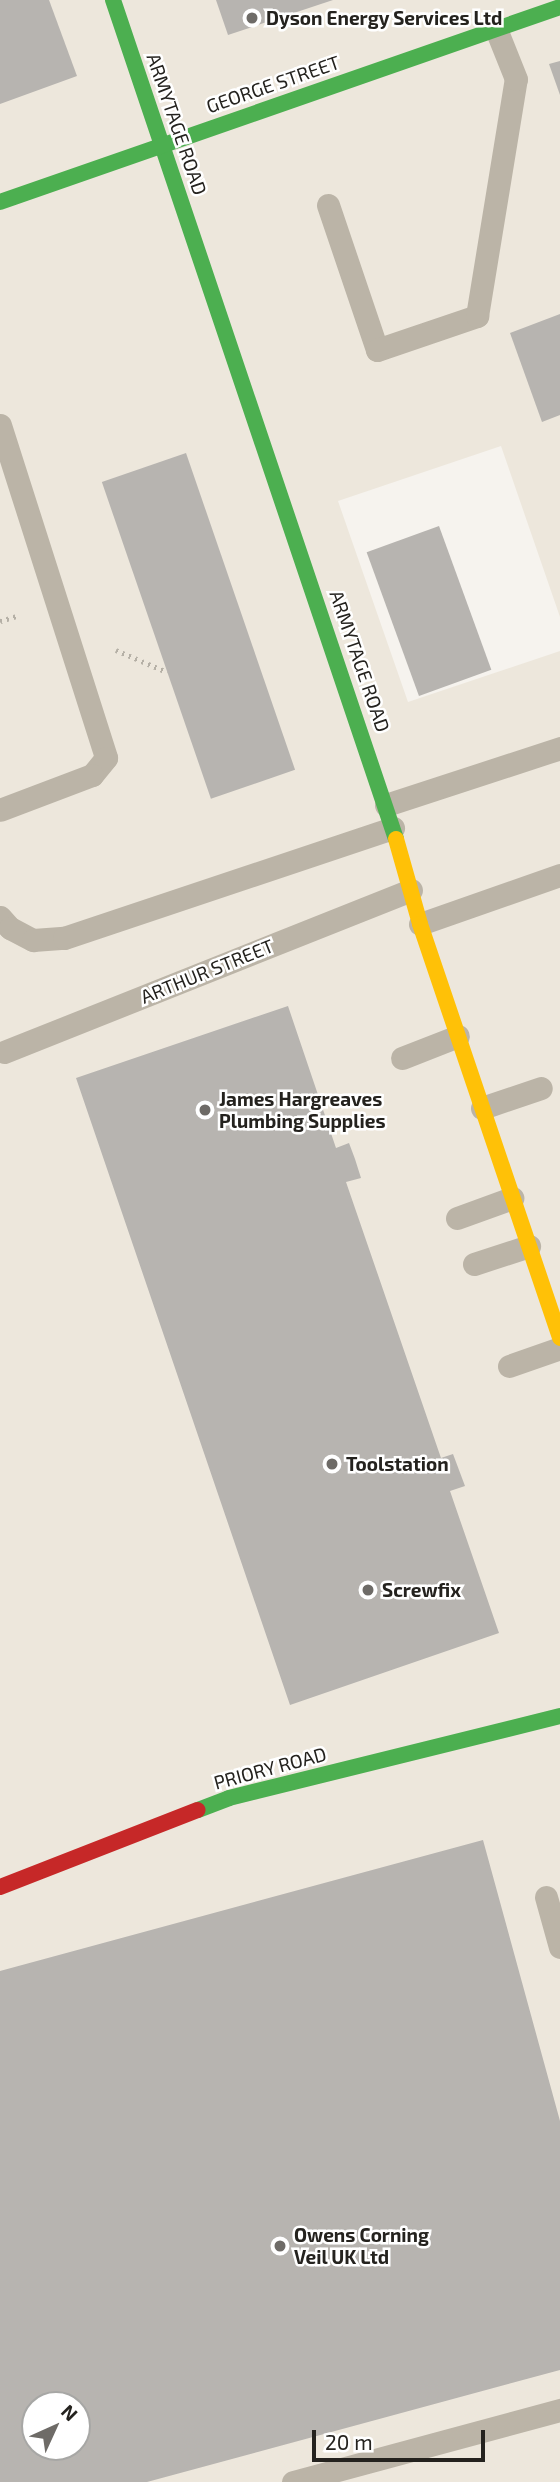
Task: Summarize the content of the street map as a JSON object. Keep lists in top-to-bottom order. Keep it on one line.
{"streets":{"street":["GEORGE STREET","ARMYTAGE ROAD","PRIORY ROAD"],"lane":["ARTHUR STREET"]},"crossings":[["GEORGE STREET","ARMYTAGE ROAD"],["ARMYTAGE ROAD","ARTHUR STREET"]],"places":["Dyson Energy Services Ltd","James Hargreaves Plumbing Supplies","Toolstation","Screwfix","Owens Corning Veil UK Ltd"],"scale_bar":"20 m","north":"top right"}
